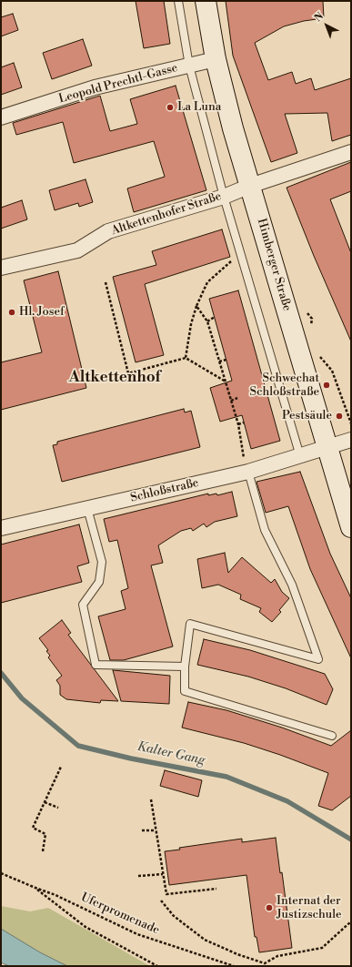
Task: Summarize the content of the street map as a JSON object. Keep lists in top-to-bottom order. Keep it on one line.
{"streets":{"main road":["Himberger Straße"],"street":["Leopold Prechtl-Gasse","Altkettenhofer Straße","Schloßstraße"],"path":["Uferpromenade"]},"crossings":[["Leopold Prechtl-Gasse","Himberger Straße"],["Altkettenhofer Straße","Himberger Straße"],["Himberger Straße","Schloßstraße"]],"districts":["Altkettenhof"],"water":["Kalter Gang"],"places":["La Luna","Hl. Josef","Schwechat Schloßstraße","Pestsäule","Internat der Justizschule"],"north":"top left"}
